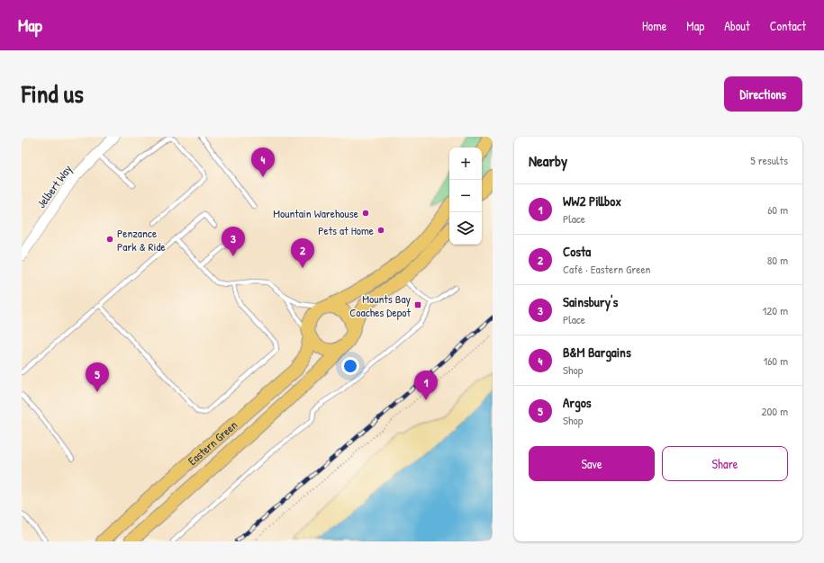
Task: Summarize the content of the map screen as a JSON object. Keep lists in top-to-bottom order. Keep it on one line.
{"streets":{"highway":["Eastern Green"],"street":["Jelbert Way"]},"places":{"other":["Mountain Warehouse","Pets at Home","Penzance Park & Ride"],"transit":["Mounts Bay Coaches Depot"]},"page":{"header":"Map","nav":["Home","Map","About","Contact"],"title":"Find us","buttons":["Directions",["Save","Share"]],"heading":["Nearby","5 results"],"map_buttons":["+","−"],"pins":["4","3","2","5","1"],"list":[{"mark":"1","name":"WW2 Pillbox","note":"Place","value":"60 m"},{"mark":"2","name":"Costa","note":"Café · Eastern Green","value":"80 m"},{"mark":"3","name":"Sainsbury's","note":"Place","value":"120 m"},{"mark":"4","name":"B&M Bargains","note":"Shop","value":"160 m"},{"mark":"5","name":"Argos","note":"Shop","value":"200 m"}]}}
